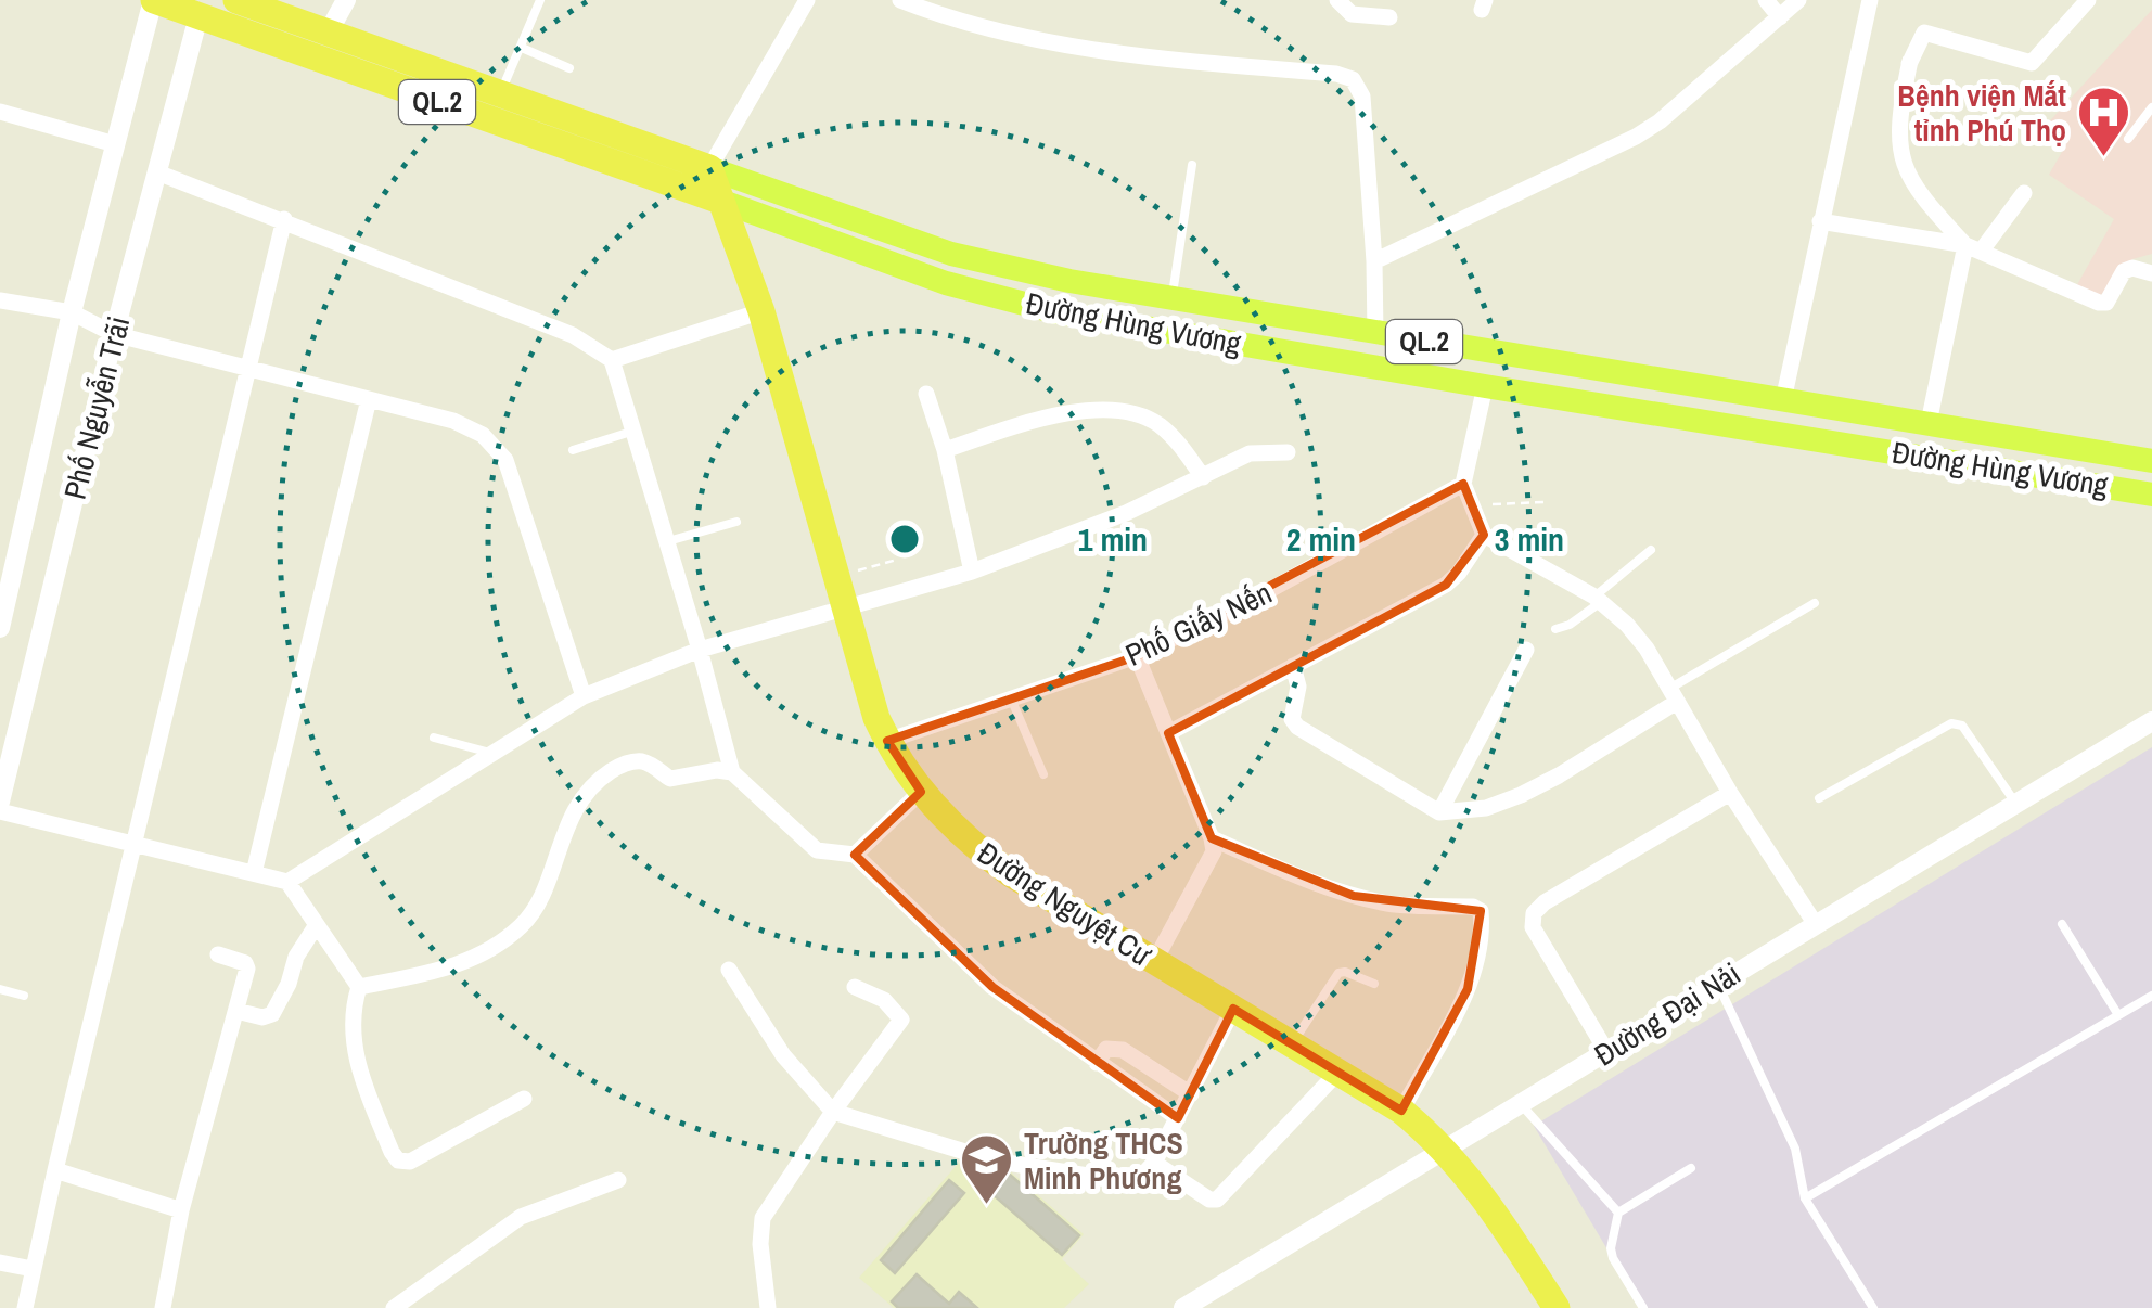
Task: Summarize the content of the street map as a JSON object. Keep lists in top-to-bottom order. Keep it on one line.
{"streets":{"highway":["QL.2","Đường Hùng Vương","Đường Nguyệt Cư"],"street":["Phố Nguyễn Trãi","Phố Giấy Nến","Đường Đại Nải"]},"crossings":[["Đường Hùng Vương","Phố Nguyễn Trãi"],["Đường Hùng Vương","Đường Nguyệt Cư"],["Phố Giấy Nến","Đường Nguyệt Cư"],["Đường Nguyệt Cư","Đường Đại Nải"]],"places":{"hospital":["Bệnh viện Mắt tỉnh Phú Thọ"],"school or university":["Trường THCS Minh Phương"]},"rings":["1 min","2 min","3 min"]}
